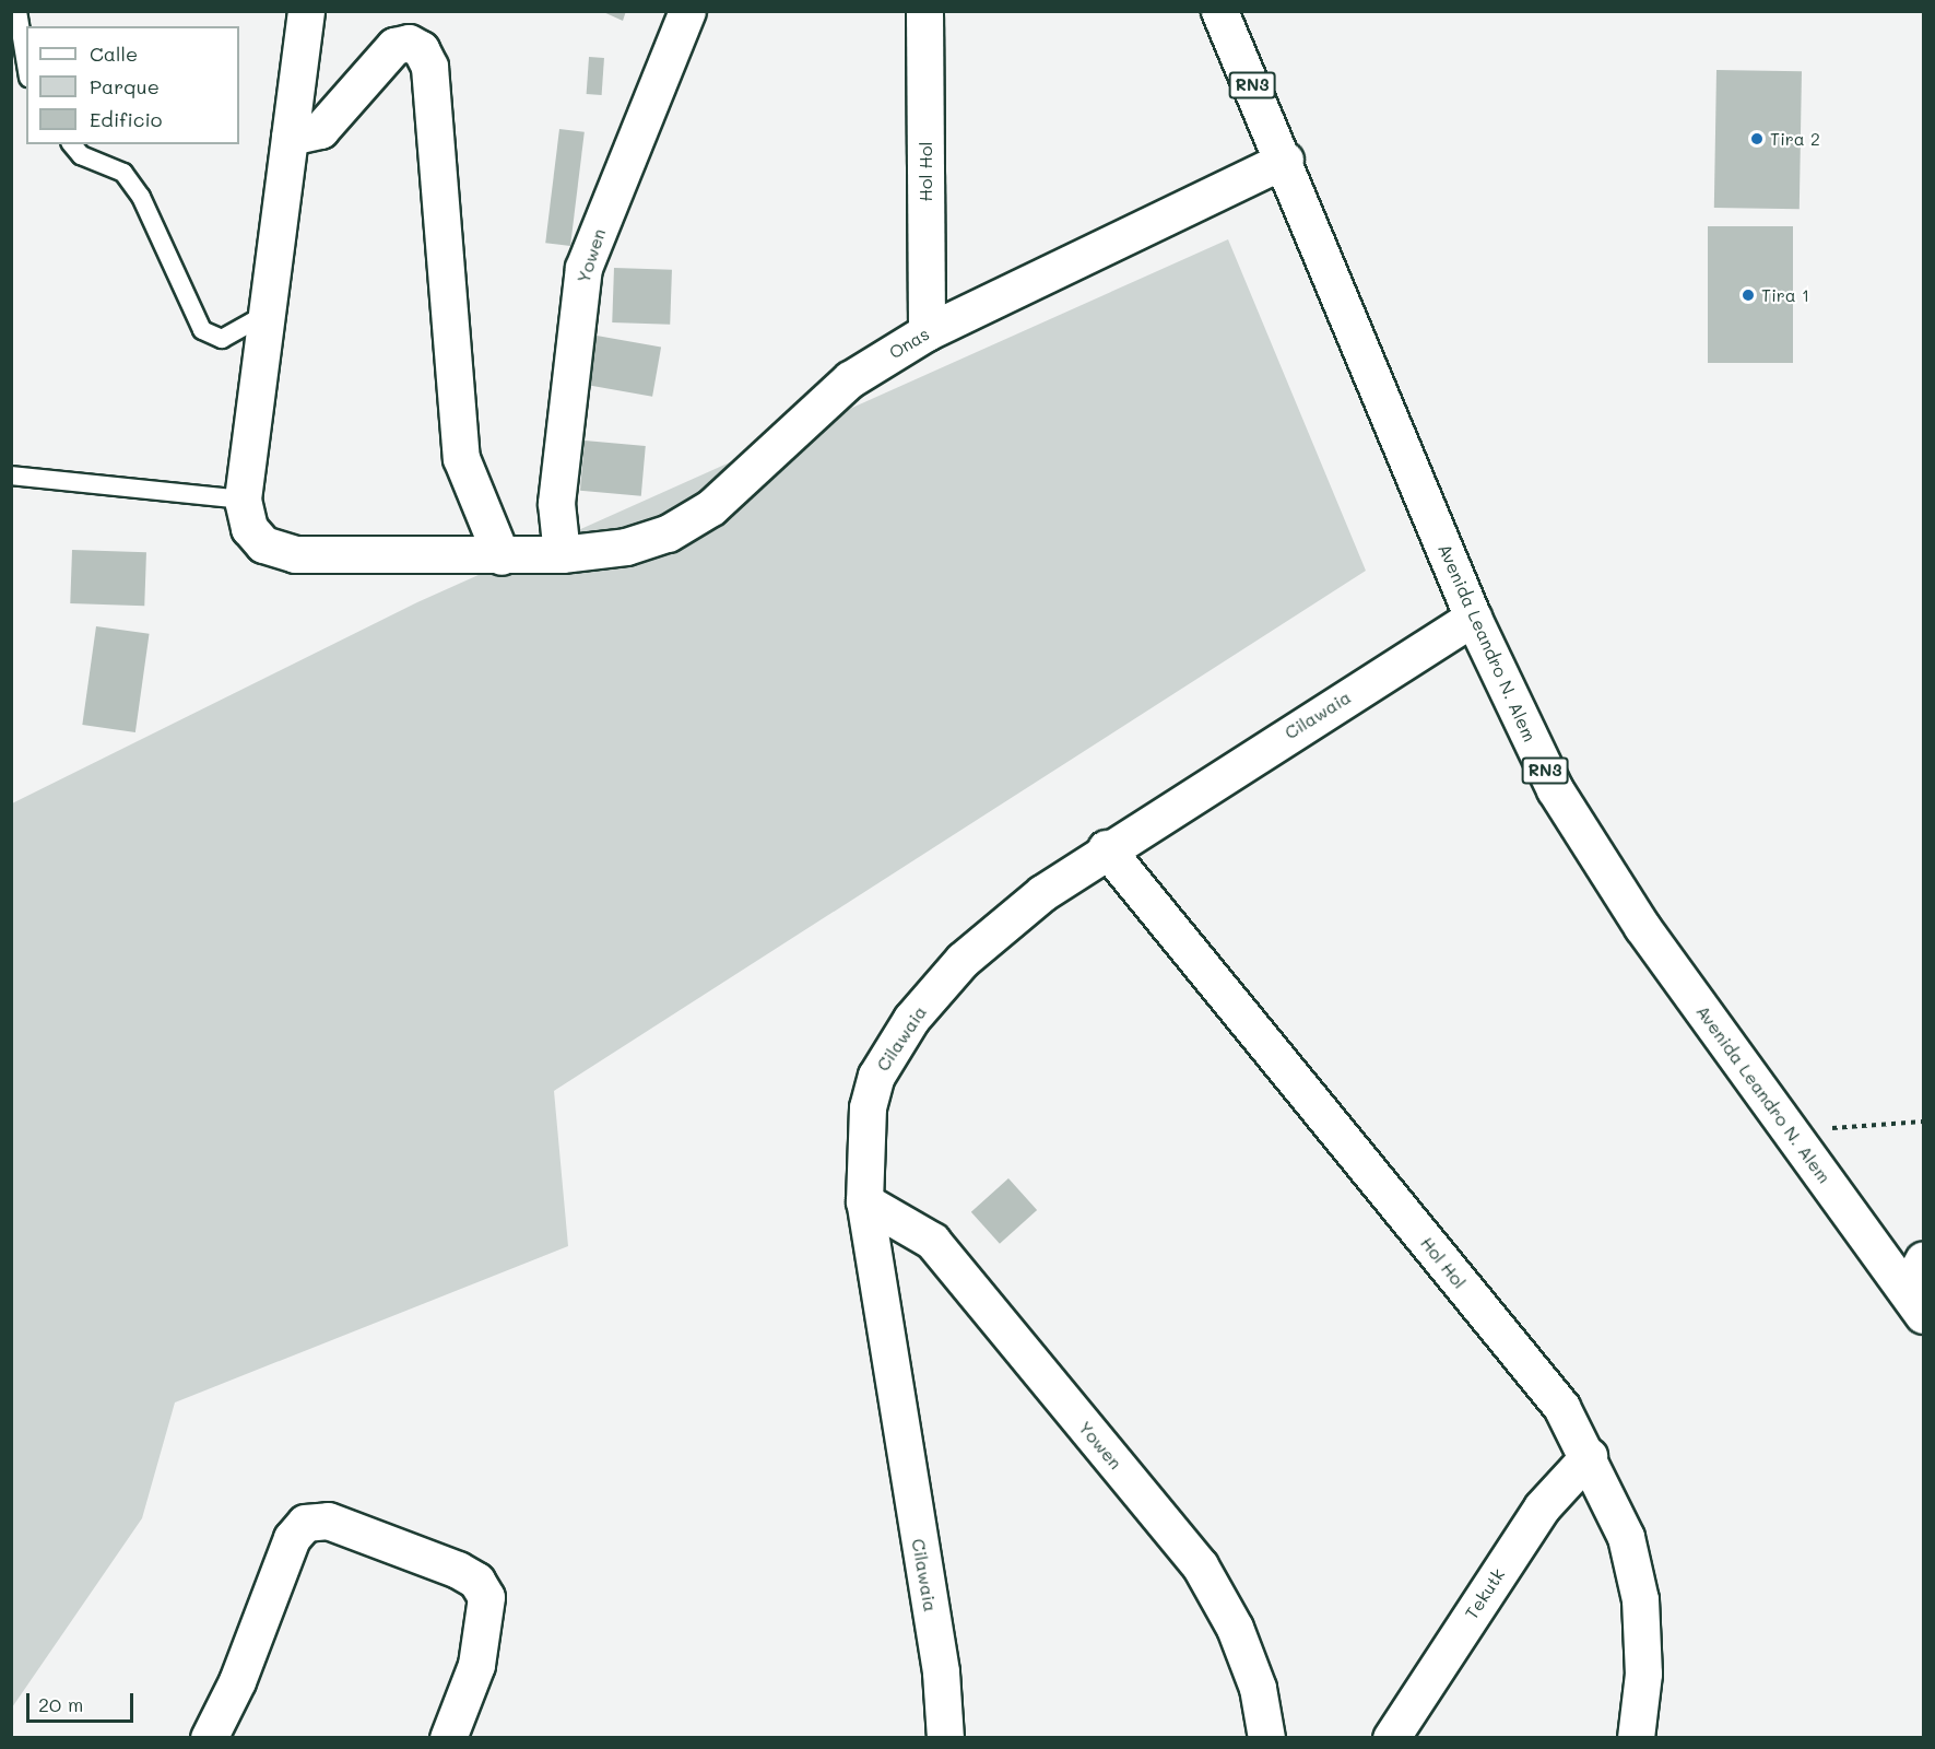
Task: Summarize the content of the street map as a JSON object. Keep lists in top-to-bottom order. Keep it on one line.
{"streets":{"main road":["RN3","Hol Hol","Yowen","Onas","Avenida Leandro N. Alem","Cilawaia","Tekutk"]},"crossings":[["Hol Hol","Onas"],["Hol Hol","Cilawaia"],["Hol Hol","Tekutk"],["Yowen","Onas"],["Yowen","Cilawaia"],["Onas","Avenida Leandro N. Alem"],["Avenida Leandro N. Alem","Cilawaia"]],"places":["Tira 2","Tira 1"],"legend":["Calle","Parque","Edificio"],"scale_bar":"20 m"}
